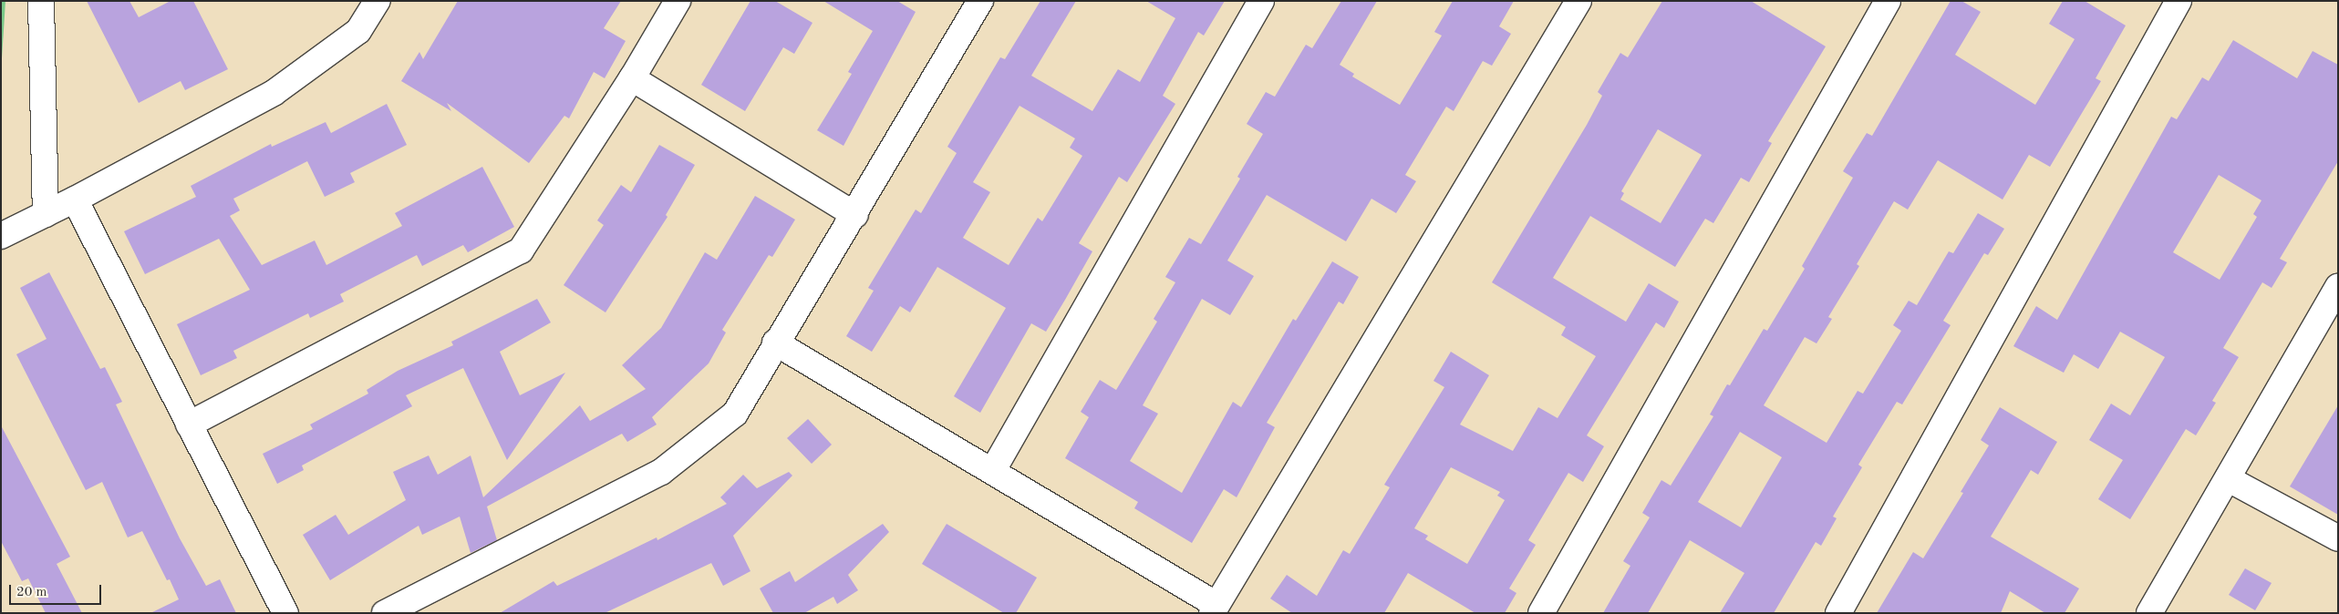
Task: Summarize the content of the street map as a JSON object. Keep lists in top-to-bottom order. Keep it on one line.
{"scale_bar":"20 m"}
